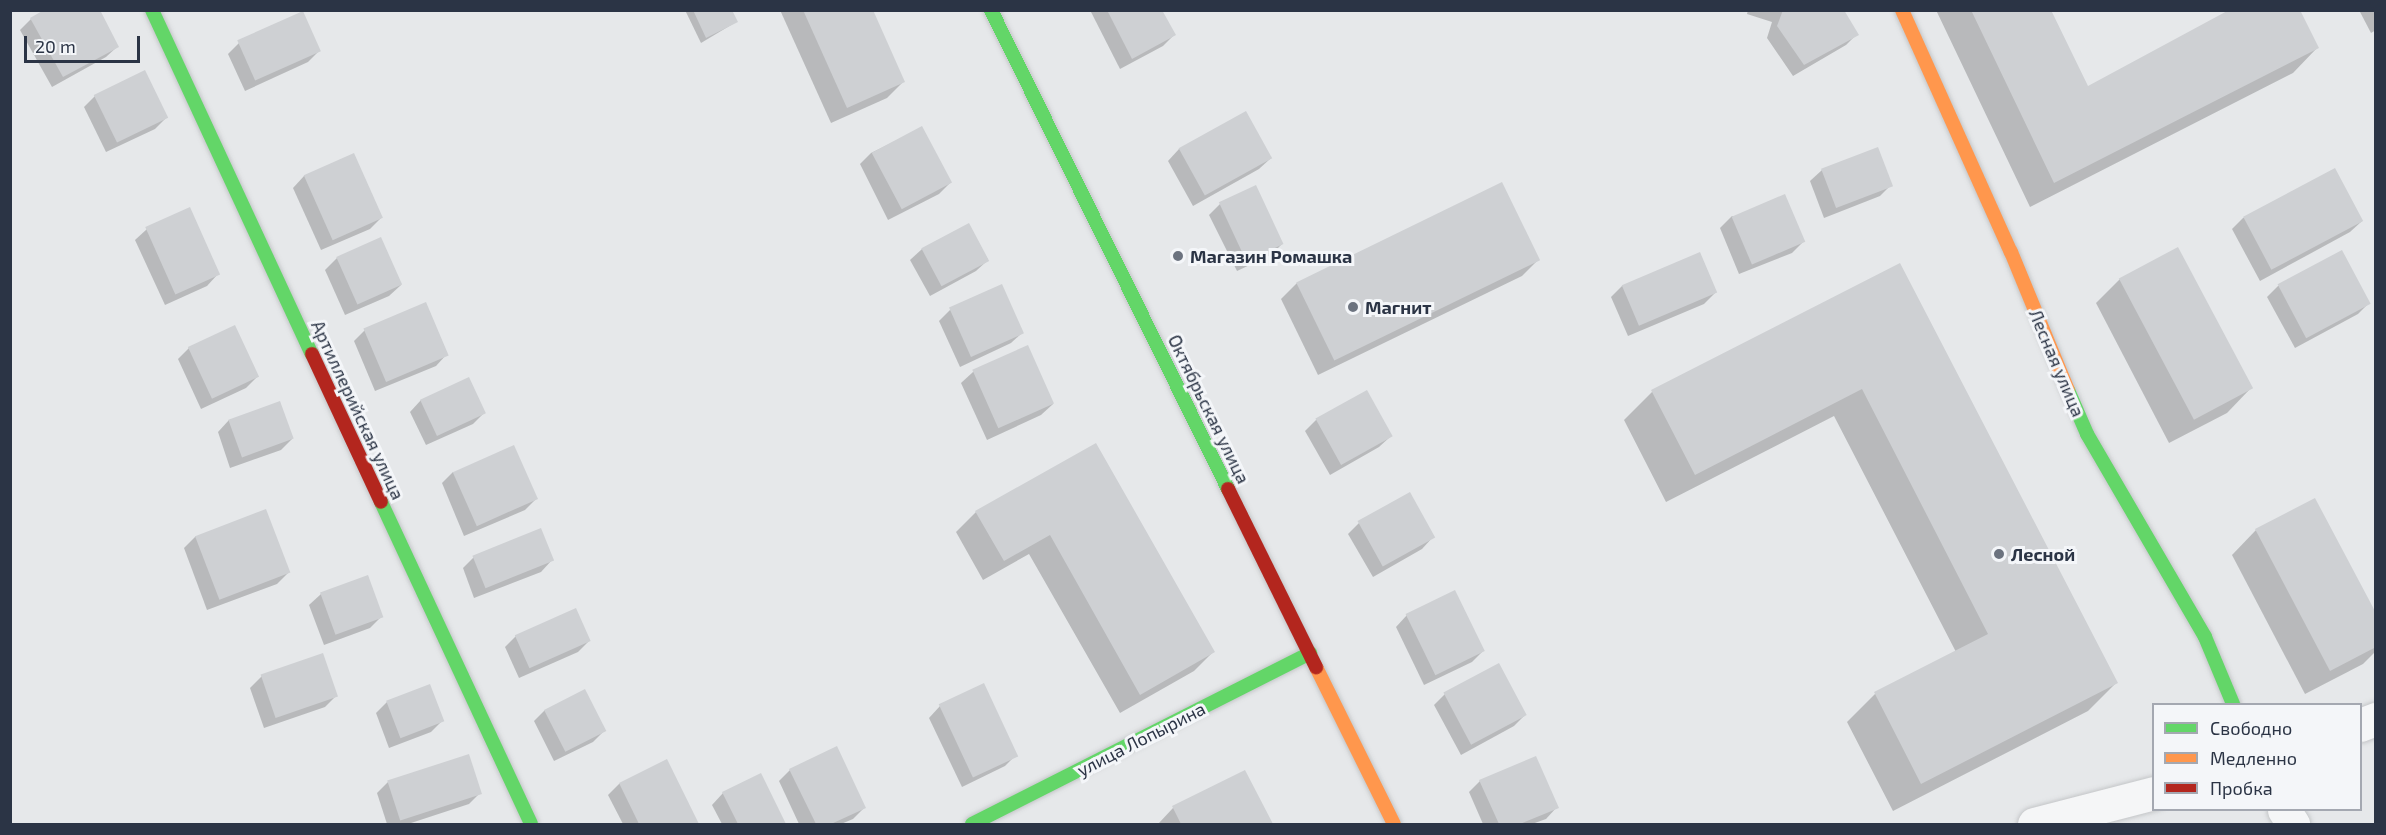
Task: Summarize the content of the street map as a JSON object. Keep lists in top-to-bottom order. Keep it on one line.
{"streets":{"street":["Лесная улица","Октябрьская улица","Артиллерийская улица","улица Лопырина"]},"crossings":[["Октябрьская улица","улица Лопырина"]],"places":["Магазин Ромашка","Магнит","Лесной"],"legend":["Свободно","Медленно","Пробка"],"scale_bar":"20 m"}
